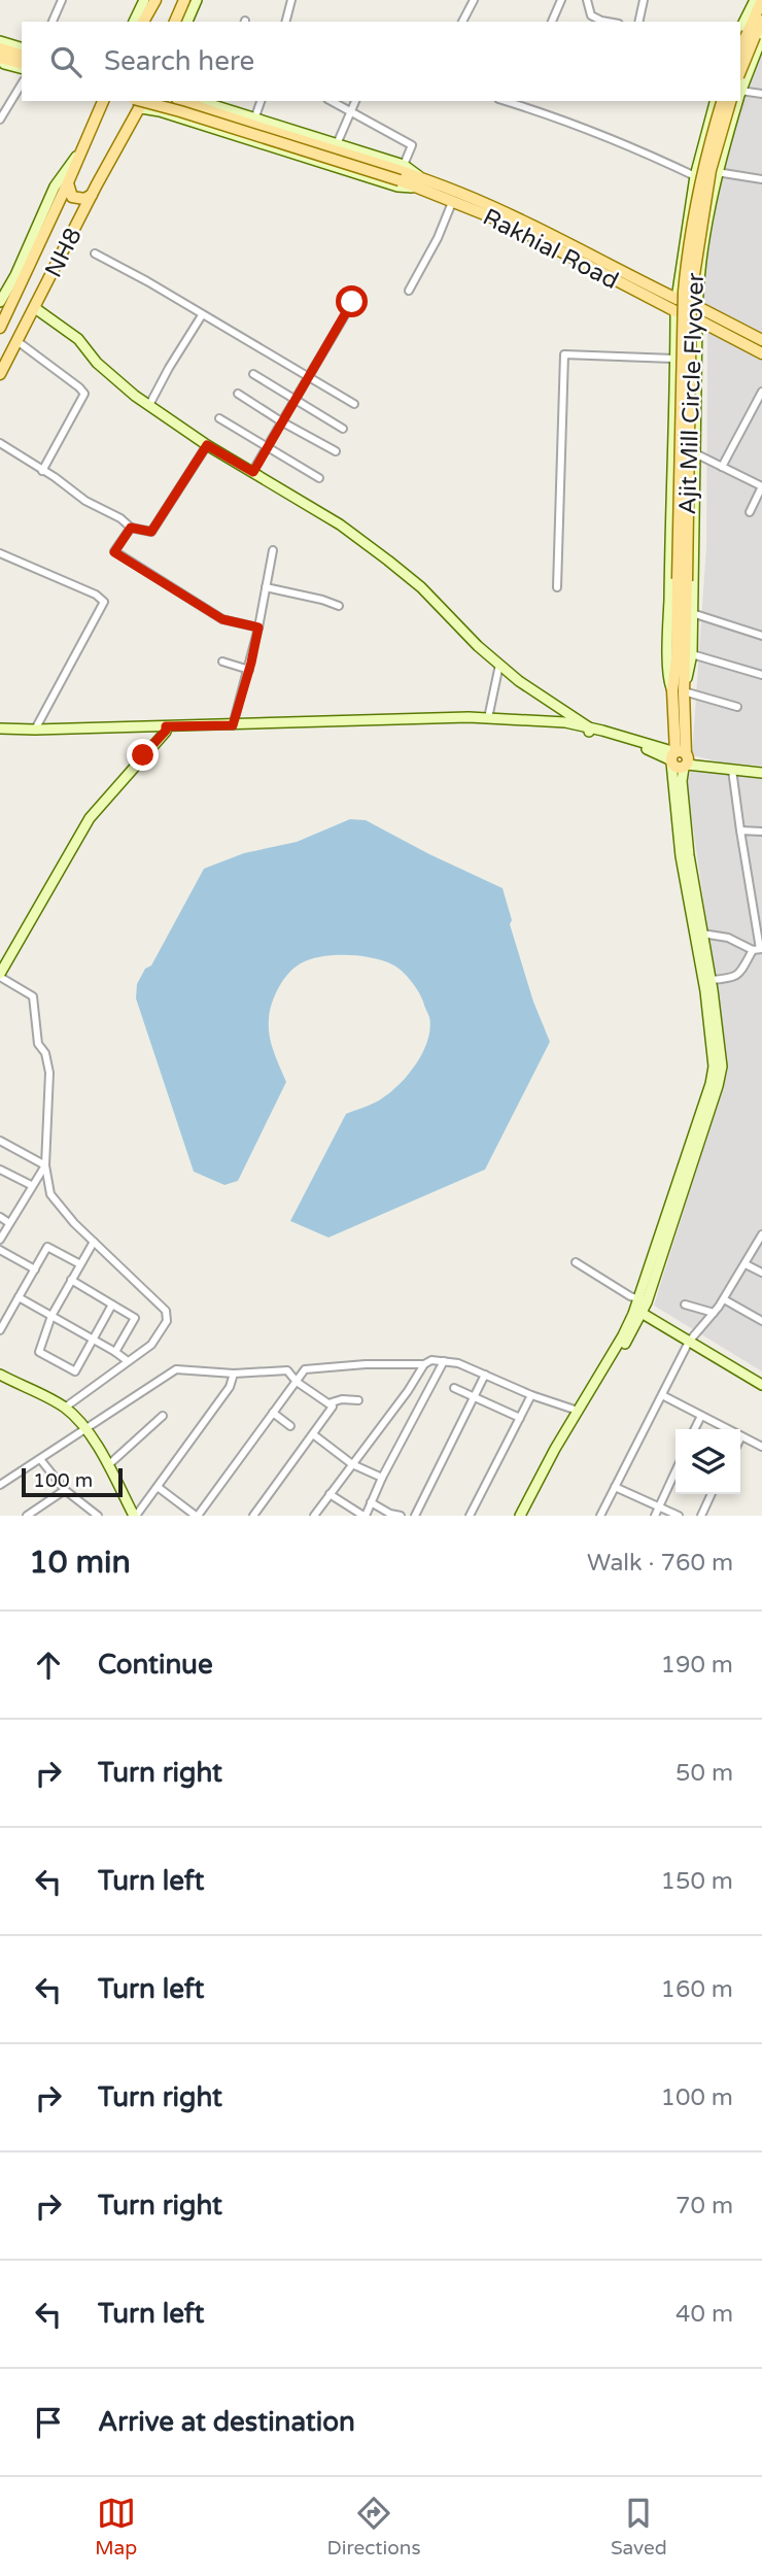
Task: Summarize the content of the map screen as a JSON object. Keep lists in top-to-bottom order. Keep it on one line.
{"streets":{"main road":["Rakhial Road","NH8","Ajit Mill Circle Flyover"]},"scale_bar":"100 m","page":{"search":"Search here","scale":"100 m","heading":["10 min","Walk · 760 m"],"list":[["Continue","190 m"],["Turn right","50 m"],["Turn left","150 m"],["Turn left","160 m"],["Turn right","100 m"],["Turn right","70 m"],["Turn left","40 m"],"Arrive at destination"],"nav":["Map","Directions","Saved"]}}
